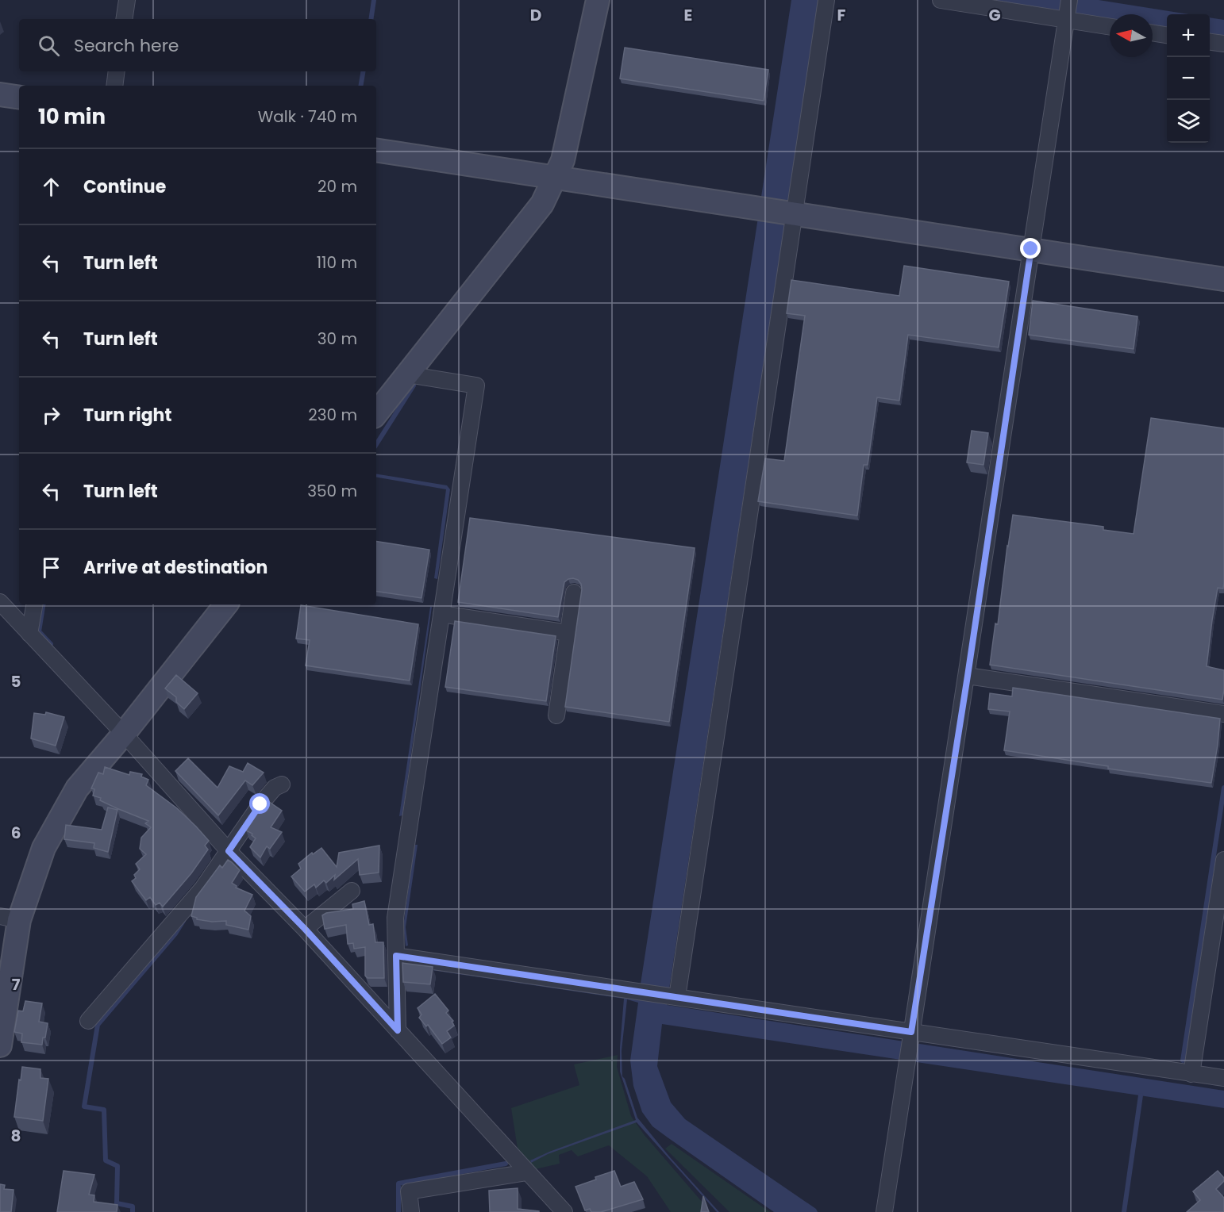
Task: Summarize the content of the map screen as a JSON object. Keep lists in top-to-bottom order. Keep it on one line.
{"north":"left","page":{"map_buttons":["+","−"],"search":"Search here","heading":["10 min","Walk · 740 m"],"list":[["Continue","20 m"],["Turn left","110 m"],["Turn left","30 m"],["Turn right","230 m"],["Turn left","350 m"],"Arrive at destination"]},"grid":{"columns":["D","E","F","G"],"rows":["5","6","7","8"]}}
